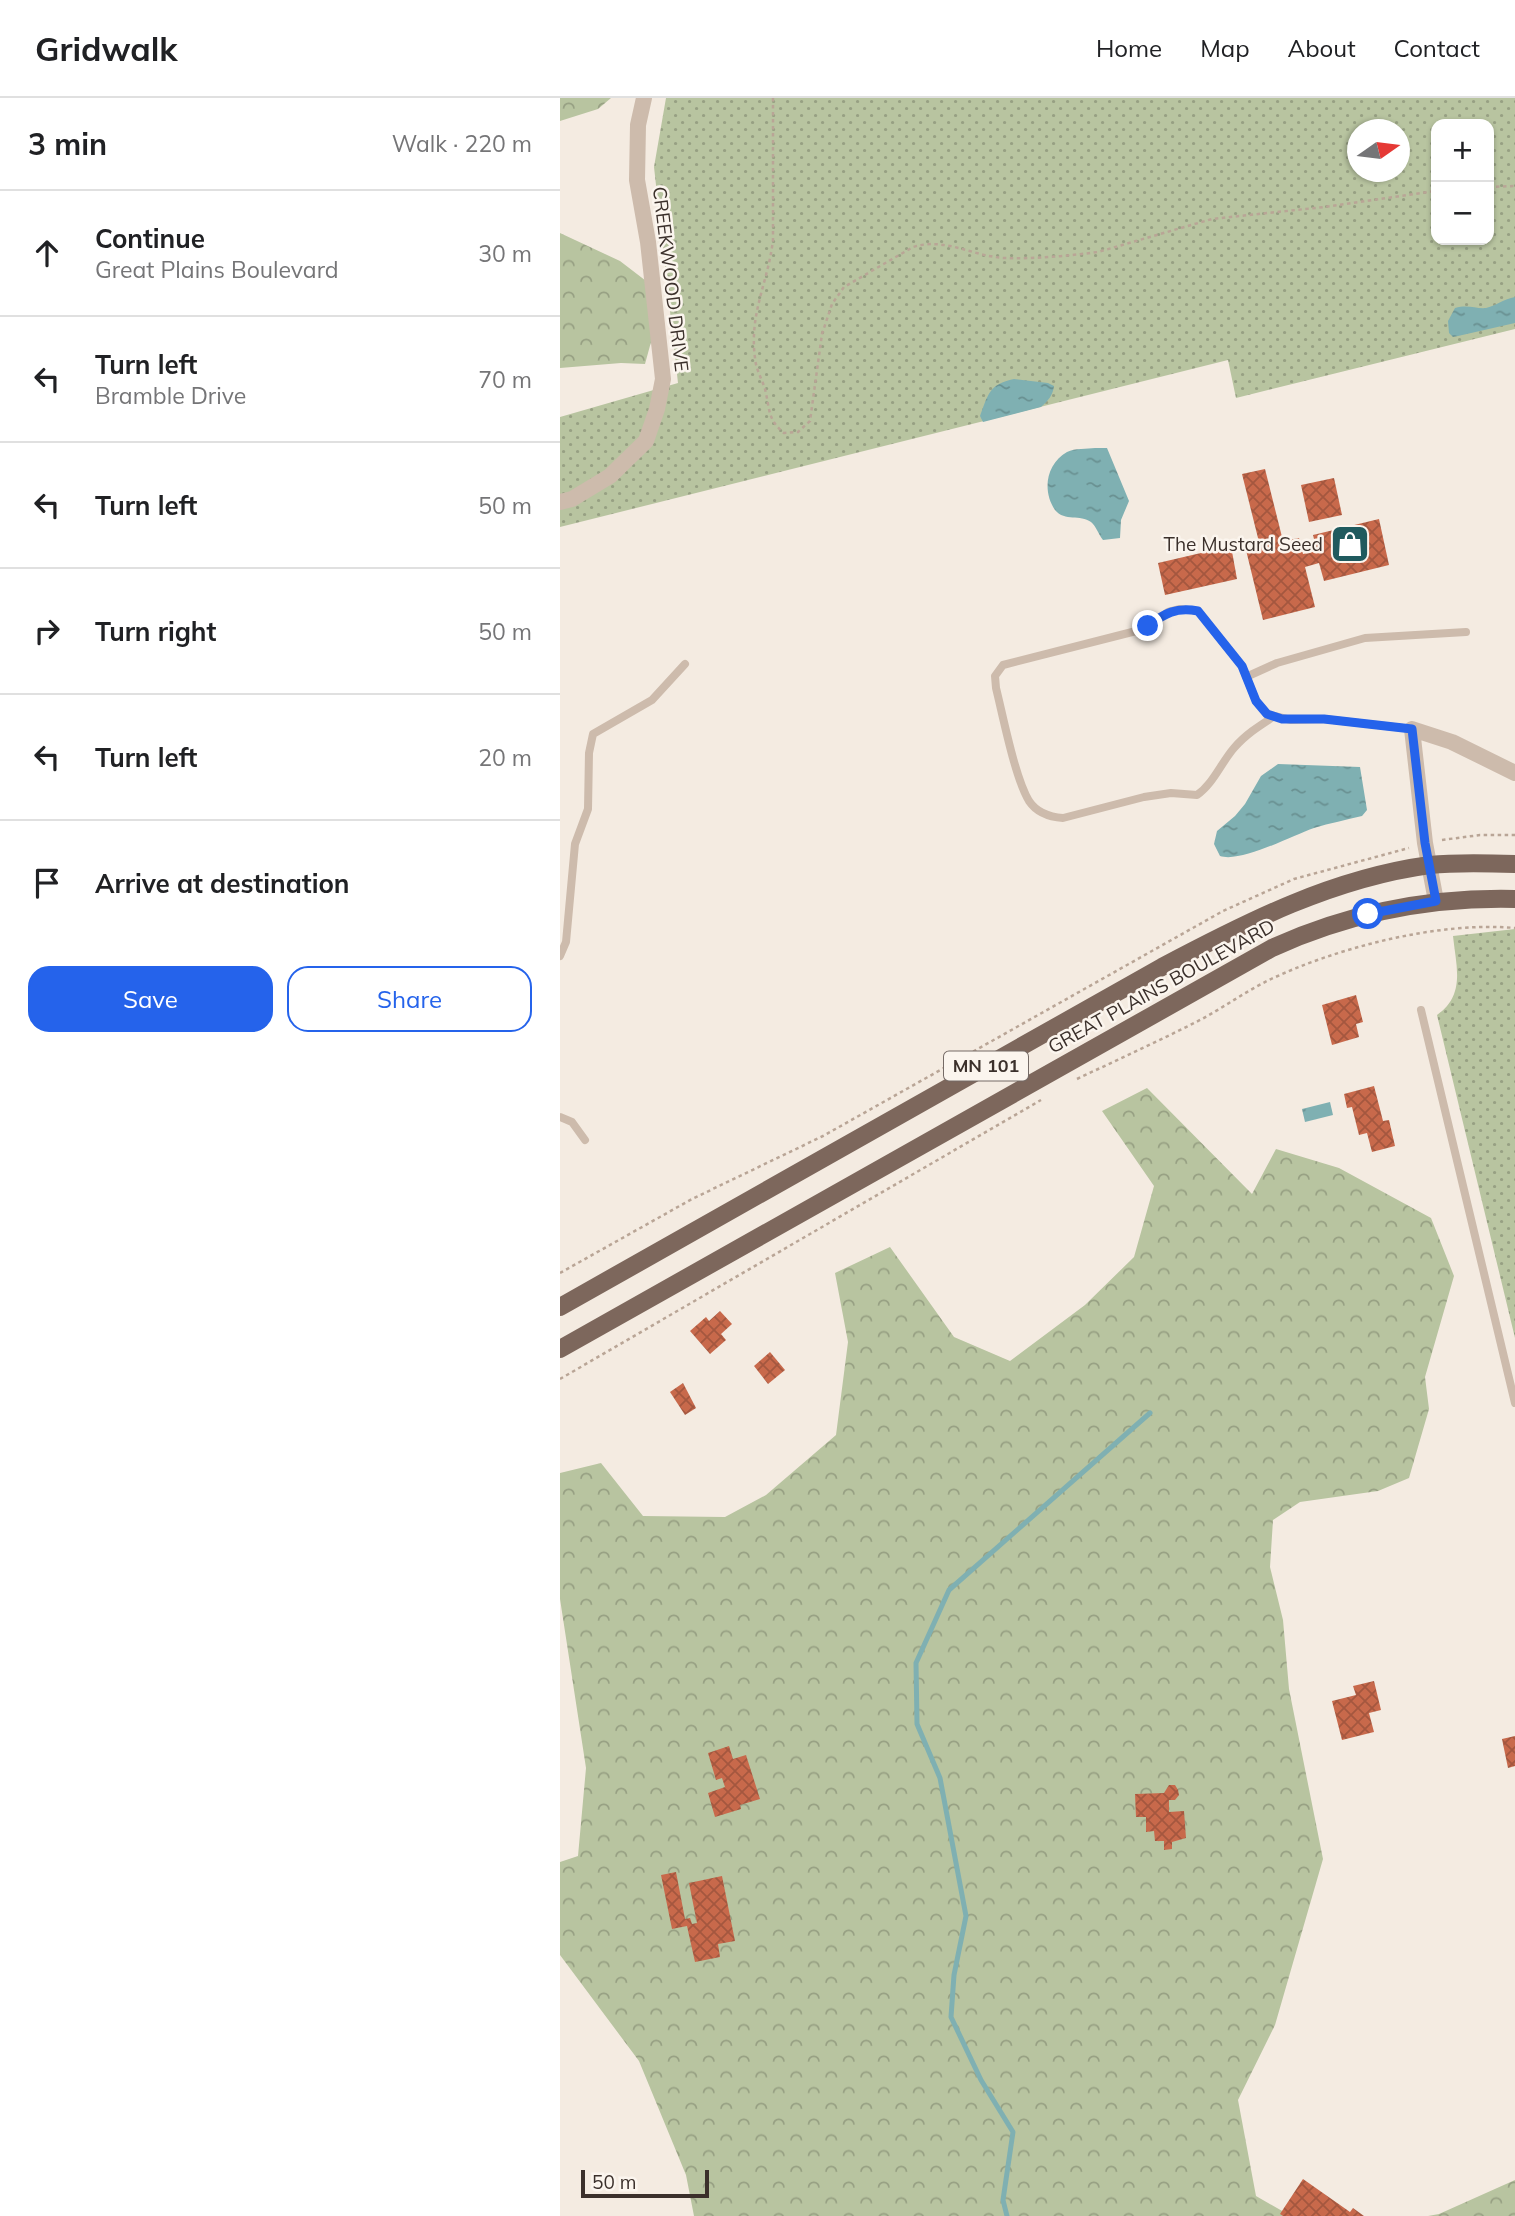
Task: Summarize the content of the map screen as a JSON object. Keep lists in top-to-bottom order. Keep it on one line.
{"streets":{"main road":["GREAT PLAINS BOULEVARD","MN 101"],"street":["CREEKWOOD DRIVE"]},"places":{"shop":["The Mustard Seed"]},"scale_bar":"50 m","north":"right","page":{"header":"Gridwalk","nav":["Home","Map","About","Contact"],"heading":["3 min","Walk · 220 m"],"map_buttons":["+","−"],"list":[["Continue","Great Plains Boulevard","30 m"],["Turn left","Bramble Drive","70 m"],["Turn left","50 m"],["Turn right","50 m"],["Turn left","20 m"],"Arrive at destination"],"buttons":["Save","Share"],"scale":"50 m"}}
